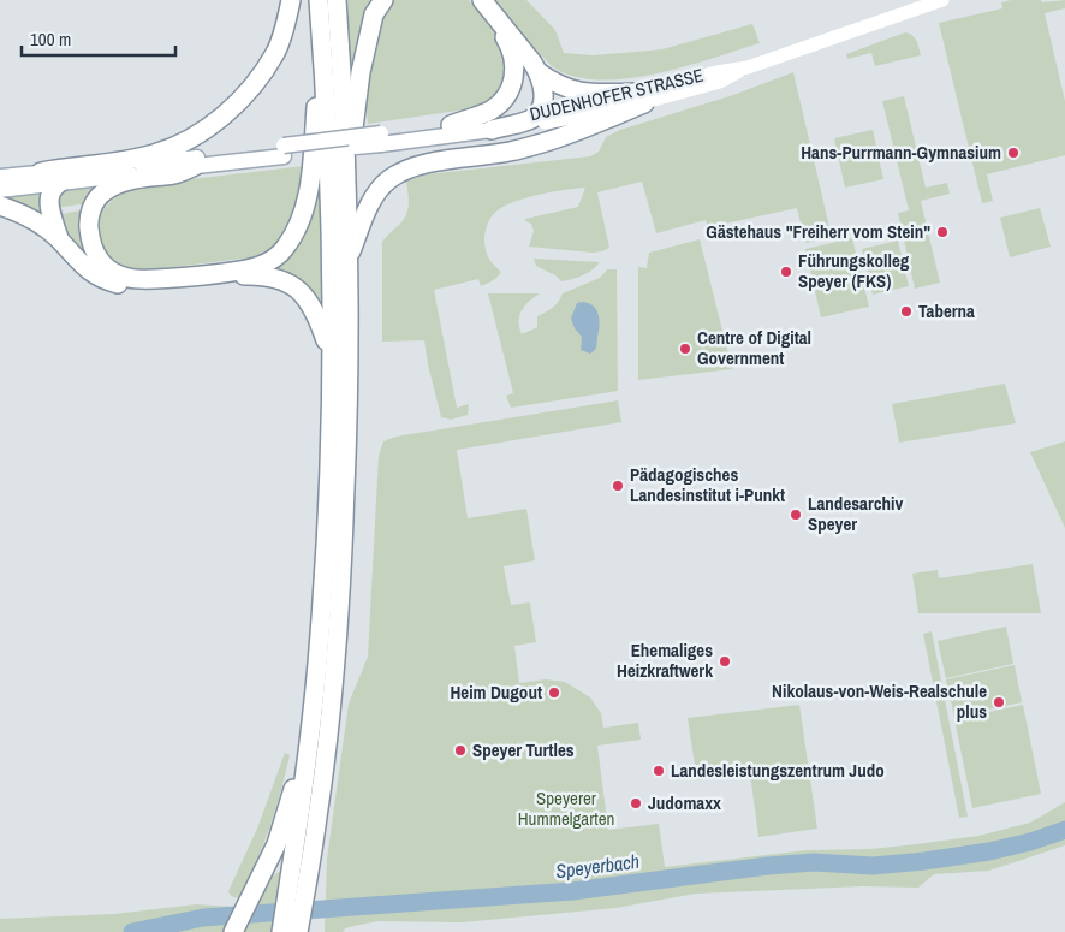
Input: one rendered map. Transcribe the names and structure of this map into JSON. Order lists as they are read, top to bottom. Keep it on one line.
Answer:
{"streets":{"main road":["DUDENHOFER STRASSE"]},"water":["Speyerbach"],"parks":["Speyerer Hummelgarten"],"places":["Hans-Purrmann-Gymnasium","Gästehaus \"Freiherr vom Stein\"","Führungskolleg Speyer (FKS)","Taberna","Centre of Digital Government","Pädagogisches Landesinstitut i-Punkt","Landesarchiv Speyer","Ehemaliges Heizkraftwerk","Heim Dugout","Nikolaus-von-Weis-Realschule plus","Speyer Turtles","Landesleistungszentrum Judo","Judomaxx"],"scale_bar":"100 m"}
